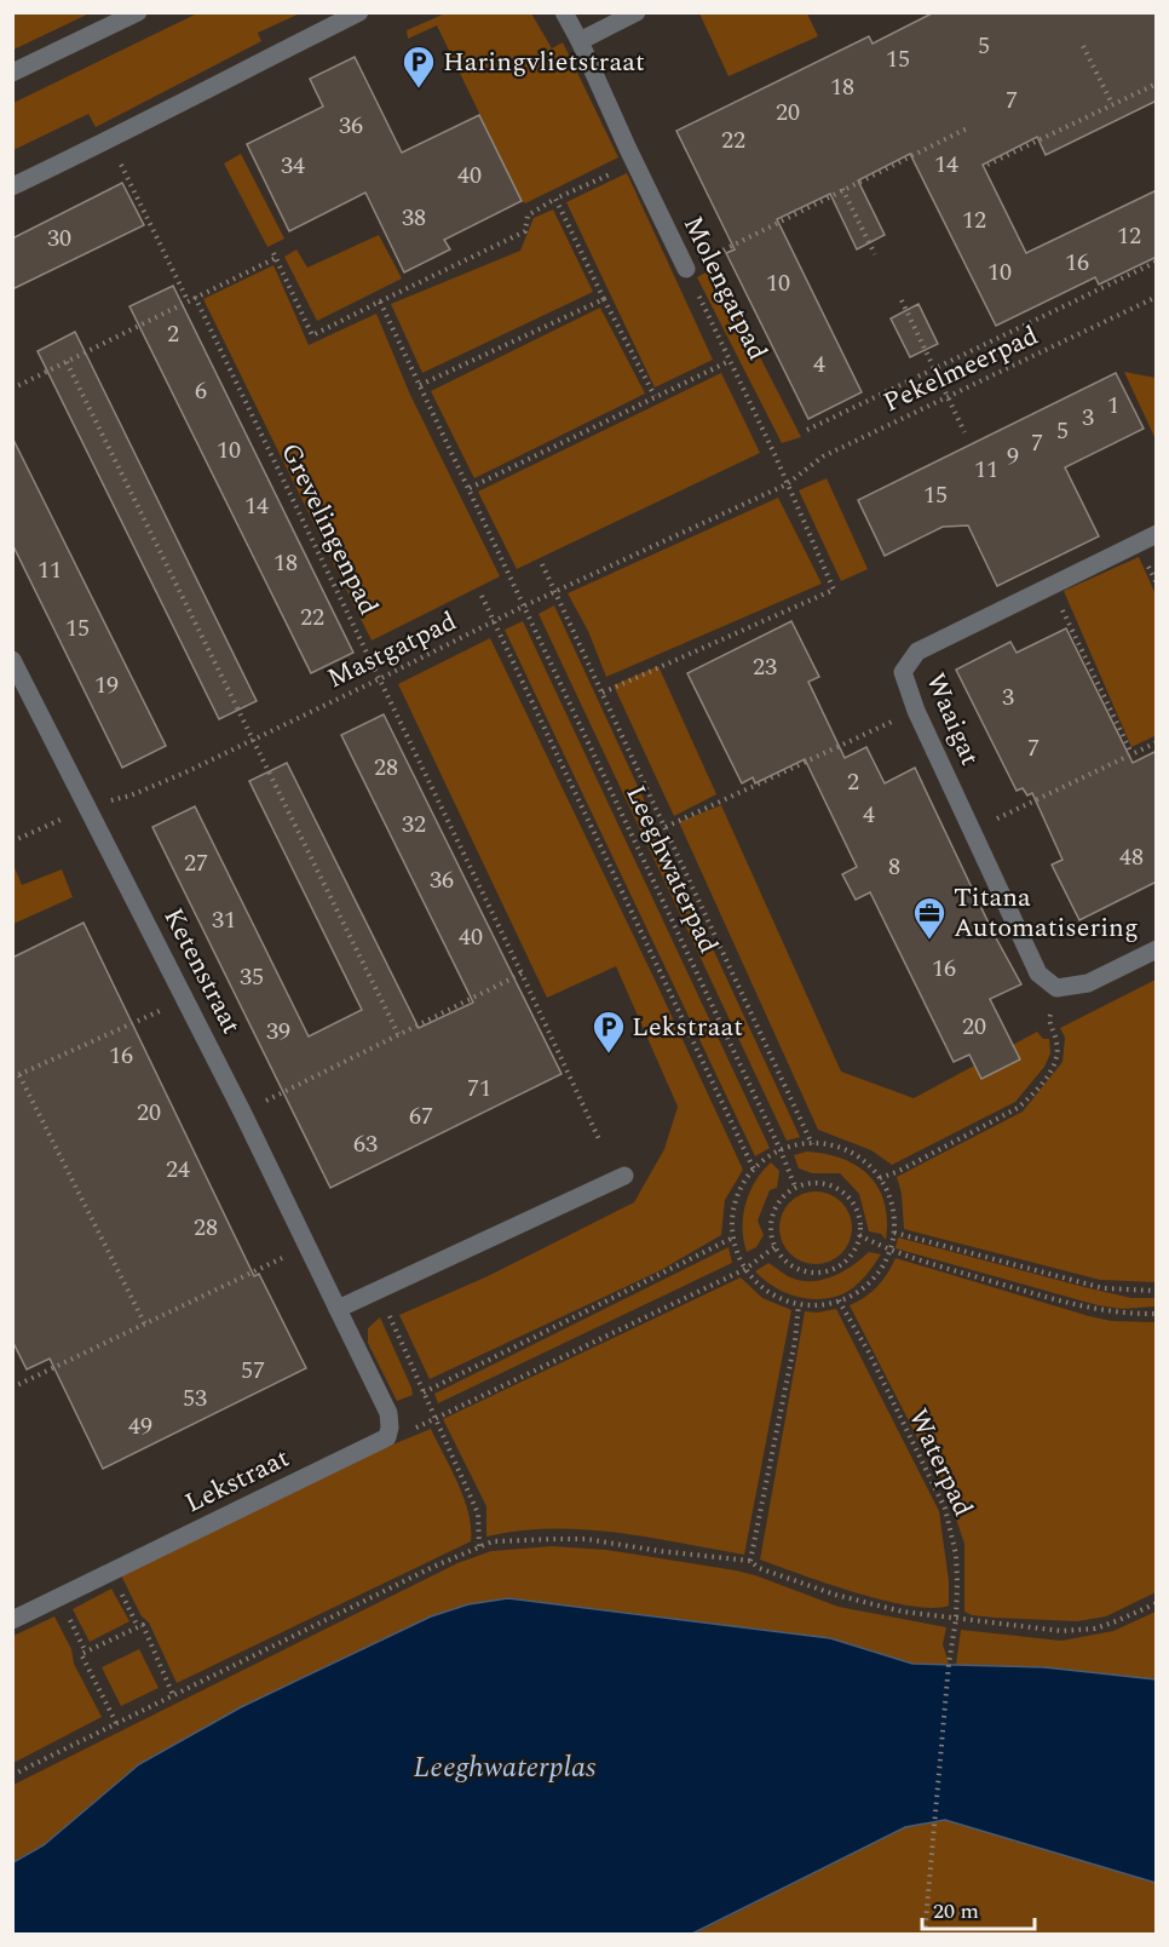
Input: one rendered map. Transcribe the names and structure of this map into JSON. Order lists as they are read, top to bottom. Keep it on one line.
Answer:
{"streets":{"street":["Molengatpad","Waaigat","Ketenstraat","Lekstraat"],"path":["Pekelmeerpad","Grevelingenpad","Mastgatpad","Leeghwaterpad","Waterpad"]},"crossings":[["Molengatpad","Pekelmeerpad"],["Molengatpad","Mastgatpad"],["Pekelmeerpad","Mastgatpad"],["Grevelingenpad","Mastgatpad"],["Mastgatpad","Leeghwaterpad"],["Mastgatpad","Ketenstraat"]],"water":["Leeghwaterplas"],"places":{"parking":["Haringvlietstraat","Lekstraat"],"office":["Titana Automatisering"]},"house_numbers":["5","15","18","7","20","36","22","14","34","40","38","12","12","30","16","10","10","2","4","6","1","3","5","7","10","9","11","15","14","18","11","22","15","23","19","3","7","28","2","4","32","48","27","8","36","31","40","16","35","20","39","16","71","20","67","63","24","28","57","53","49"],"scale_bar":"20 m"}
